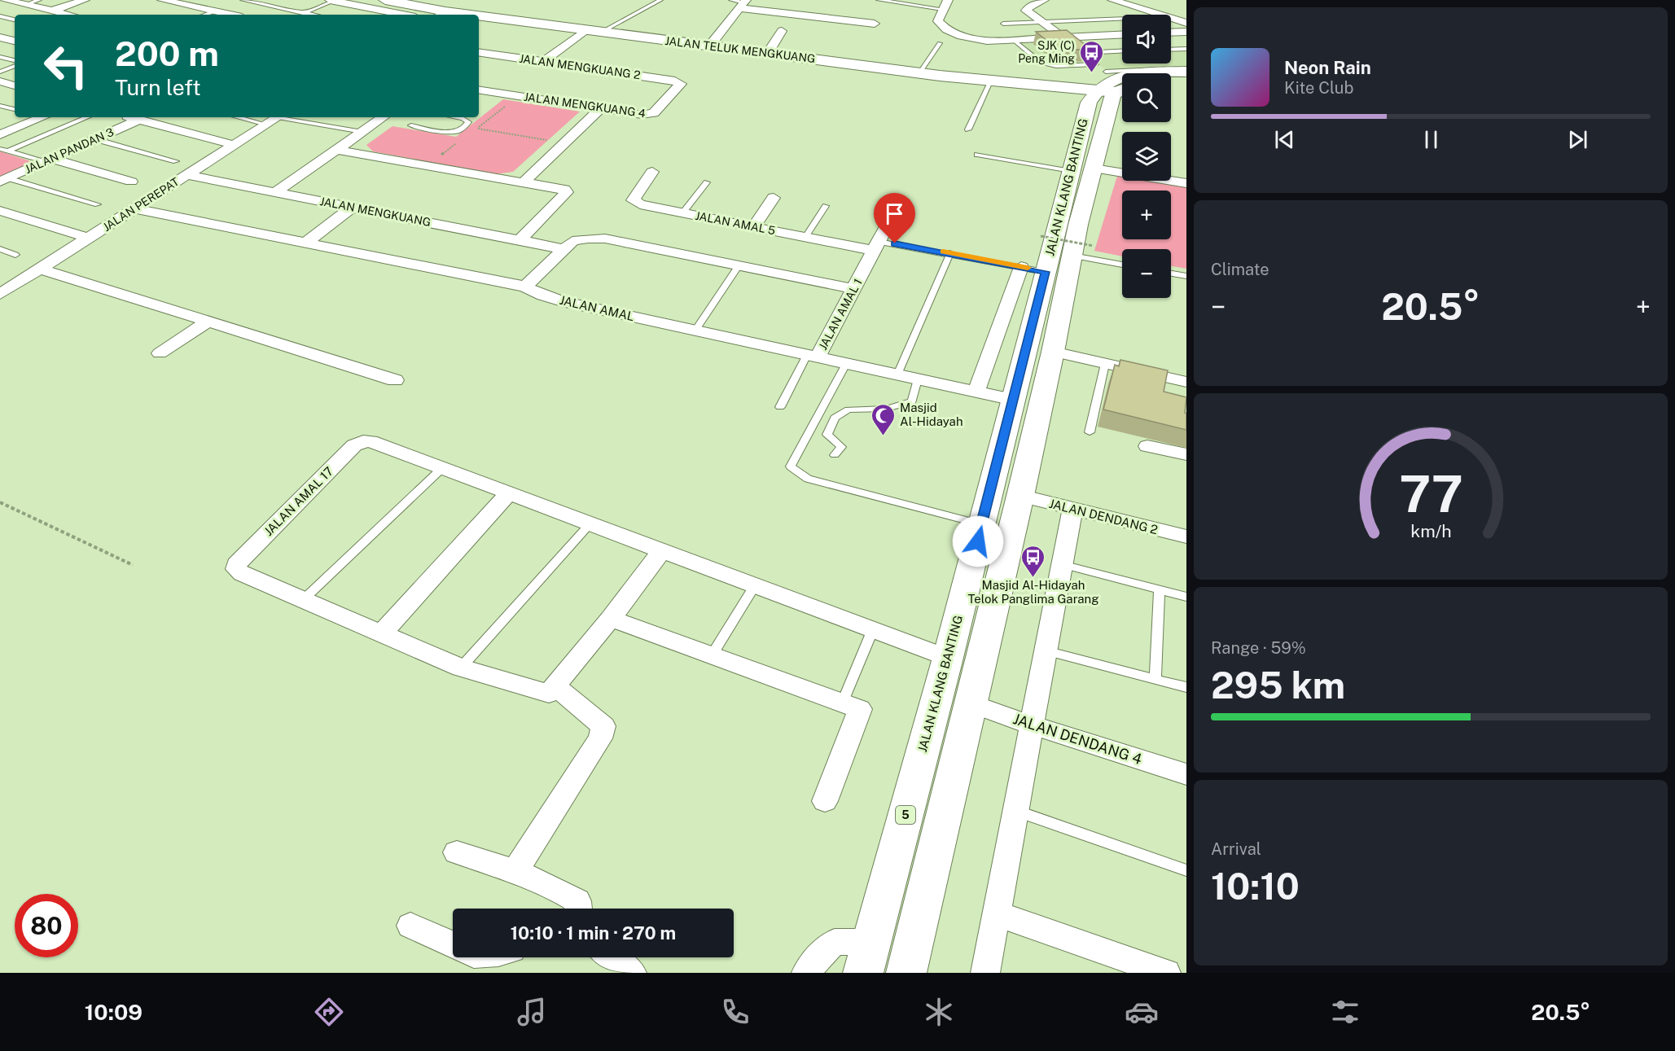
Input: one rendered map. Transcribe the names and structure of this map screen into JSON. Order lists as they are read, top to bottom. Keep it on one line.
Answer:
{"streets":{"main road":["JALAN TELUK MENGKUANG","JALAN KLANG BANTING","5"],"street":["JALAN MENGKUANG 2","JALAN MENGKUANG 4","JALAN PANDAN 3","JALAN PEREPAT","JALAN MENGKUANG","JALAN AMAL 5","JALAN AMAL","JALAN AMAL 1","JALAN AMAL 17","JALAN DENDANG 2","JALAN DENDANG 4"]},"crossings":[["JALAN TELUK MENGKUANG","JALAN KLANG BANTING"],["JALAN MENGKUANG 2","JALAN MENGKUANG 4"],["JALAN KLANG BANTING","JALAN AMAL"],["JALAN KLANG BANTING","JALAN DENDANG 2"],["JALAN KLANG BANTING","JALAN DENDANG 4"],["JALAN PEREPAT","JALAN MENGKUANG"],["JALAN PEREPAT","JALAN AMAL"],["JALAN AMAL 5","JALAN AMAL 1"],["JALAN AMAL","JALAN AMAL 1"]],"places":{"bus stop":["SJK (C) Peng Ming","Masjid Al-Hidayah Telok Panglima Garang"],"mosque":["Masjid Al-Hidayah"]},"page":{"map_buttons":["+","−"],"turn":["200 m","Turn left"],"song":["Neon Rain","Kite Club"],"tile":["Climate",["Range · 59%","295 km"],["Arrival","10:10"]],"heat":["−","20.5°","+"],"limit":"80","trip":"10:10 · 1 min · 270 m","tabs":["10:09","20.5°"],"gauge":["77","km/h"]}}
